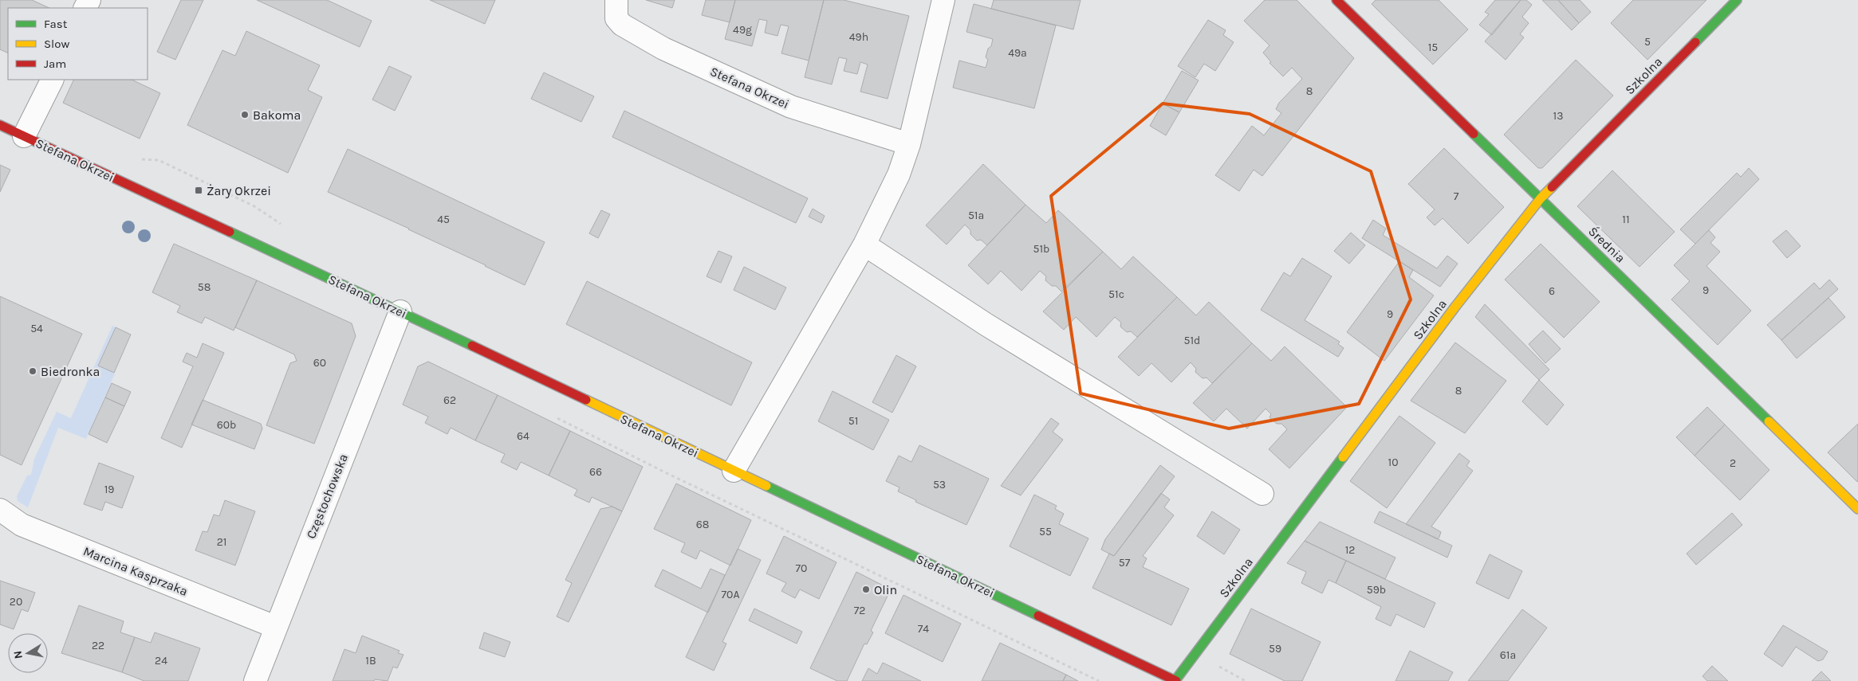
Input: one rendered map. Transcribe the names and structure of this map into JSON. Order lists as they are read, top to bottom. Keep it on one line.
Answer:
{"streets":{"street":["Szkolna","Stefana Okrzei","Średnia","Częstochowska","Marcina Kasprzaka"]},"crossings":[["Szkolna","Stefana Okrzei"],["Szkolna","Średnia"],["Stefana Okrzei","Częstochowska"],["Częstochowska","Marcina Kasprzaka"]],"places":{"other":["Bakoma","Biedronka","Olin"],"transit":["Żary Okrzei"]},"house_numbers":["49g","49h","5","15","49a","8","13","7","51a","45","11","51b","58","9","6","51c","9","54","51d","60","8","62","51","60b","64","10","2","66","53","19","68","55","21","12","57","70","59b","70A","20","72","74","22","59","61a","24","1B"],"legend":["Fast","Slow","Jam"],"north":"left"}
